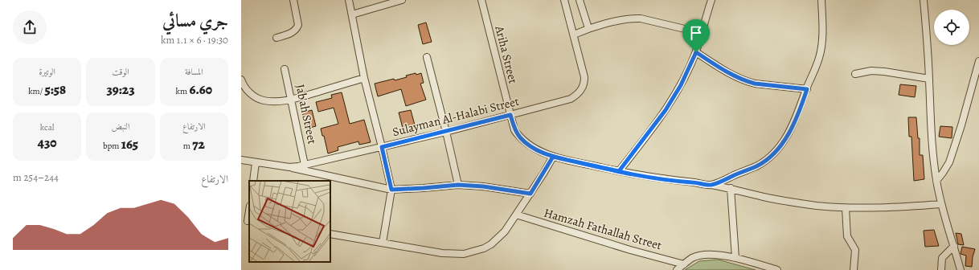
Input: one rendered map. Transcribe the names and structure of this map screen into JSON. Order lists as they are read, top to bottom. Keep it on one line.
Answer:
{"streets":{"street":["Ariha Street","Jab'ah Street","Sulayman Al-Halabi Street","Hamzah Fathallah Street"]},"crossings":[["Ariha Street","Sulayman Al-Halabi Street"],["Jab'ah Street","Sulayman Al-Halabi Street"]],"page":{"heading":["جري مسائي","19:30 · 6 × 1.1 km"],"stats":[["المسافة","6.60 km"],["الوقت","39:23"],["الوتيرة","5:58 /km"],["الارتفاع","72 m"],["النبض","165 bpm"],["kcal","430"]],"chart":["الارتفاع","244–254 m"]}}
